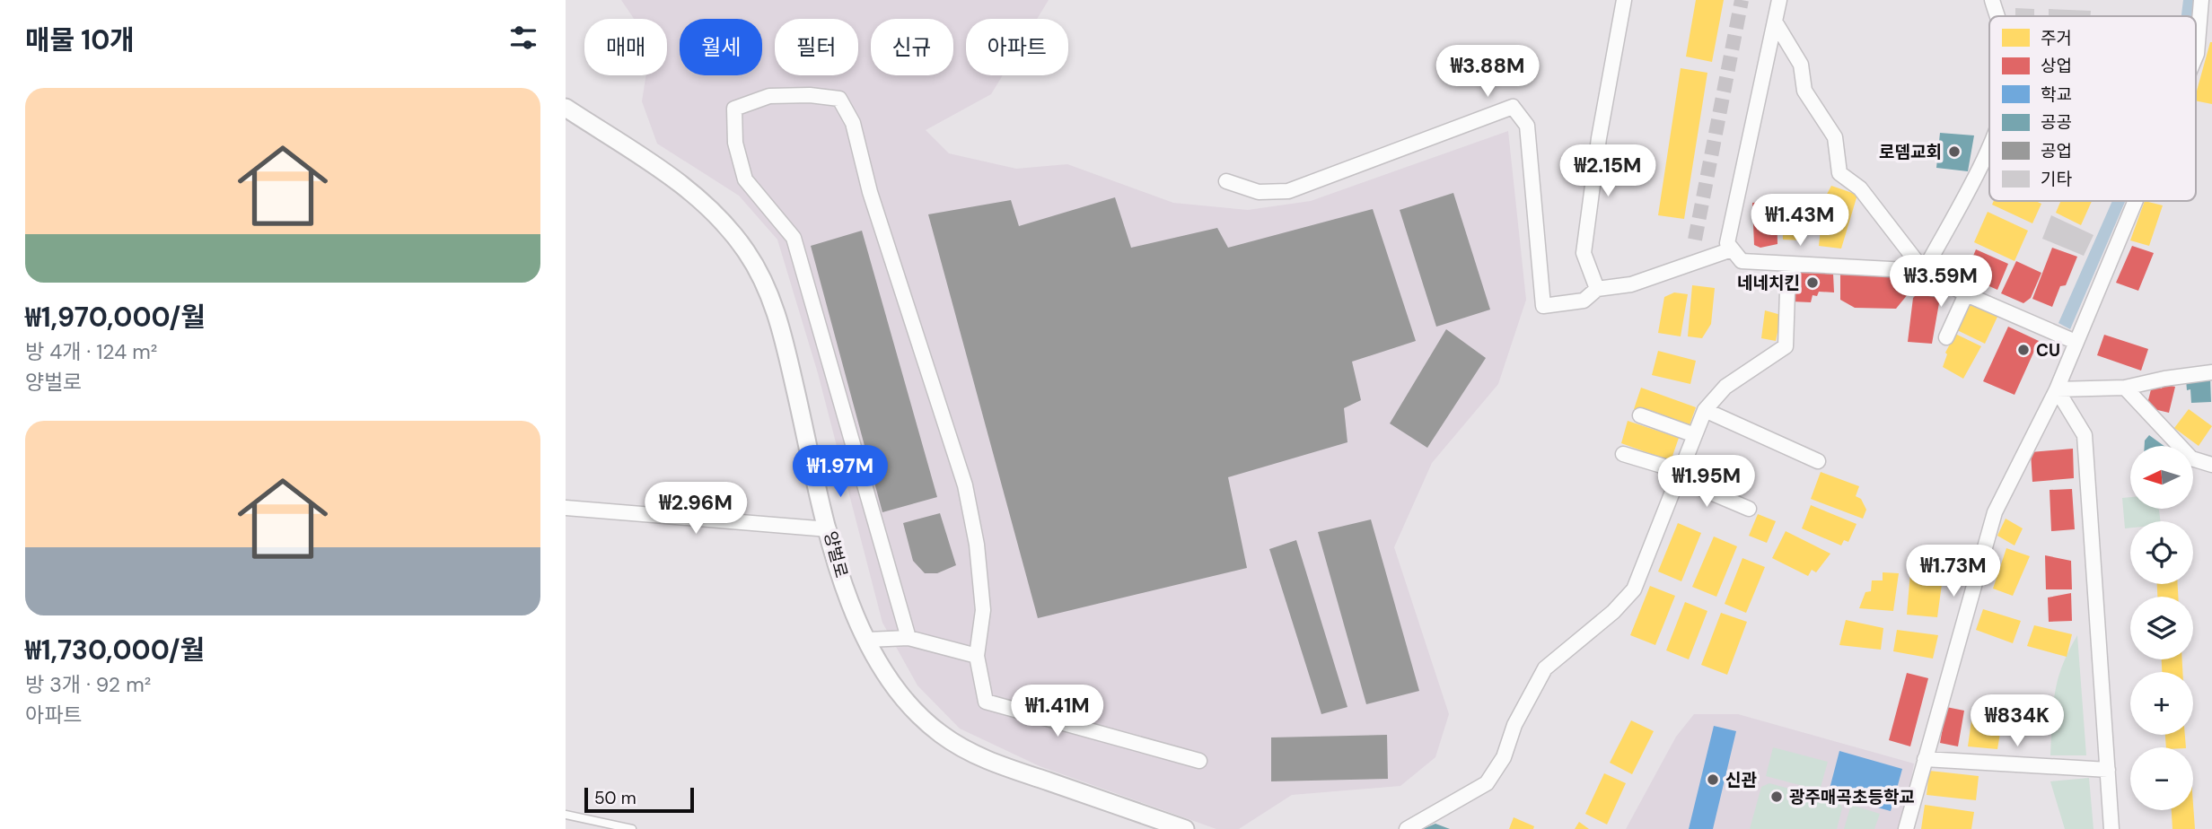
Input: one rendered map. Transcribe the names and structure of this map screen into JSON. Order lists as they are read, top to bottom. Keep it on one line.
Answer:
{"streets":{"street":["양벌로"]},"places":["로뎀교회","네네치킨","CU","신관","광주매곡초등학교"],"legend":["주거","상업","학교","공공","공업","기타"],"scale_bar":"50 m","north":"left","page":{"heading":"매물 10개","chip":["매매","월세","필터","신규","아파트"],"price":["₩3.88M","₩2.15M","₩1.43M","₩3.59M","₩1.97M","₩1.95M","₩2.96M","₩1.73M","₩1.41M","₩834K"],"list":[{"name":"₩1,970,000/월","note":"방 4개 · 124 m² · 양벌로"},{"name":"₩1,730,000/월","note":"방 3개 · 92 m² · 아파트"}],"map_buttons":["+","−"],"scale":"50 m"}}
